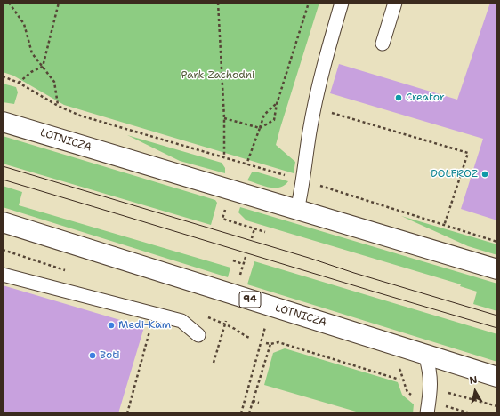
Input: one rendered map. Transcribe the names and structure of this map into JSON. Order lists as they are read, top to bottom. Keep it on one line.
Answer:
{"streets":{"main road":["LOTNICZA","94"]},"parks":["Park Zachodni"],"places":["Creator","DOLFROZ","Medi-Kam","Boti"],"north":"top"}
